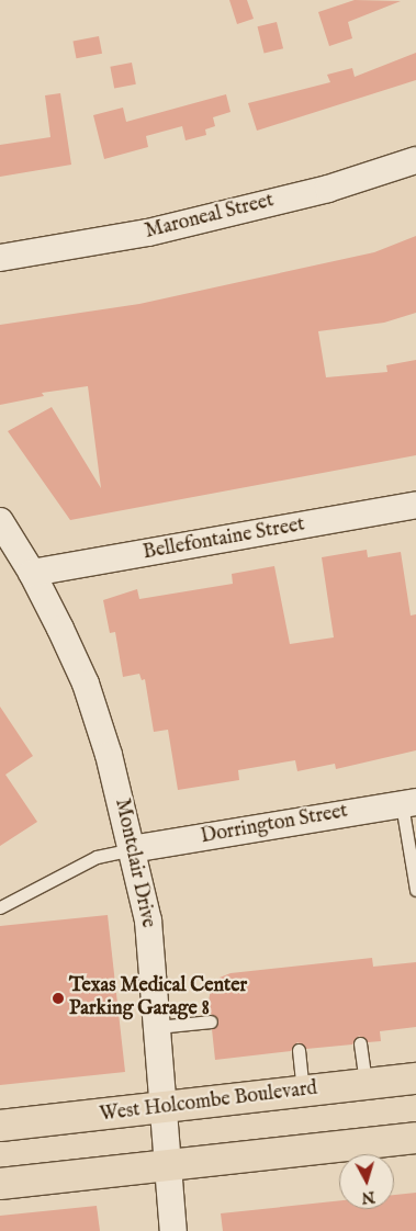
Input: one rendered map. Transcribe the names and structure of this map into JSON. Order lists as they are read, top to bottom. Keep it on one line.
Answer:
{"streets":{"main road":["West Holcombe Boulevard"],"street":["Maroneal Street","Bellefontaine Street","Dorrington Street","Montclair Drive"]},"crossings":[["Bellefontaine Street","Montclair Drive"],["Dorrington Street","Montclair Drive"],["Montclair Drive","West Holcombe Boulevard"]],"places":["Texas Medical Center Parking Garage 8"],"north":"bottom"}
